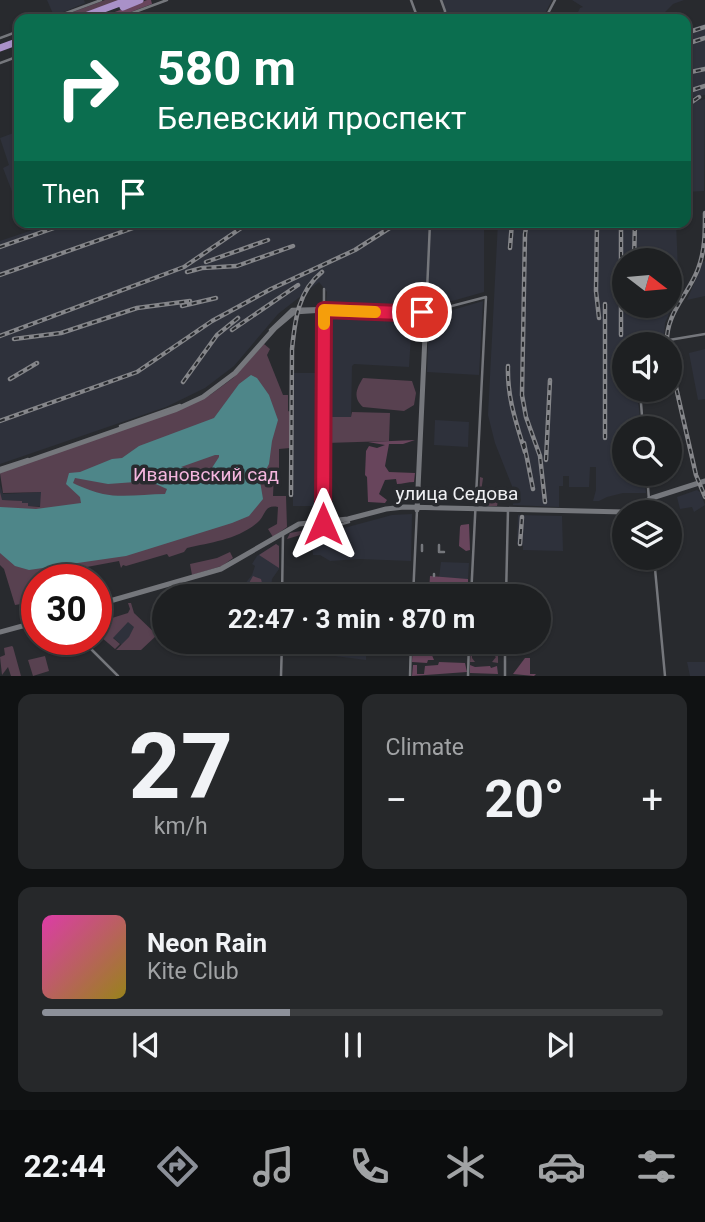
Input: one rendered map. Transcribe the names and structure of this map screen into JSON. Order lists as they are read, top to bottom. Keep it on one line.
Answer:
{"streets":{"main road":["улица Седова"]},"parks":["Ивановский сад"],"north":"right","page":{"turn":["580 m","Белевский проспект"],"then":"Then","limit":"30","trip":"22:47 · 3 min · 870 m","tile":[["27","km/h"],"Climate"],"heat":["−","20°","+"],"song":["Neon Rain","Kite Club"],"tabs":"22:44"}}
